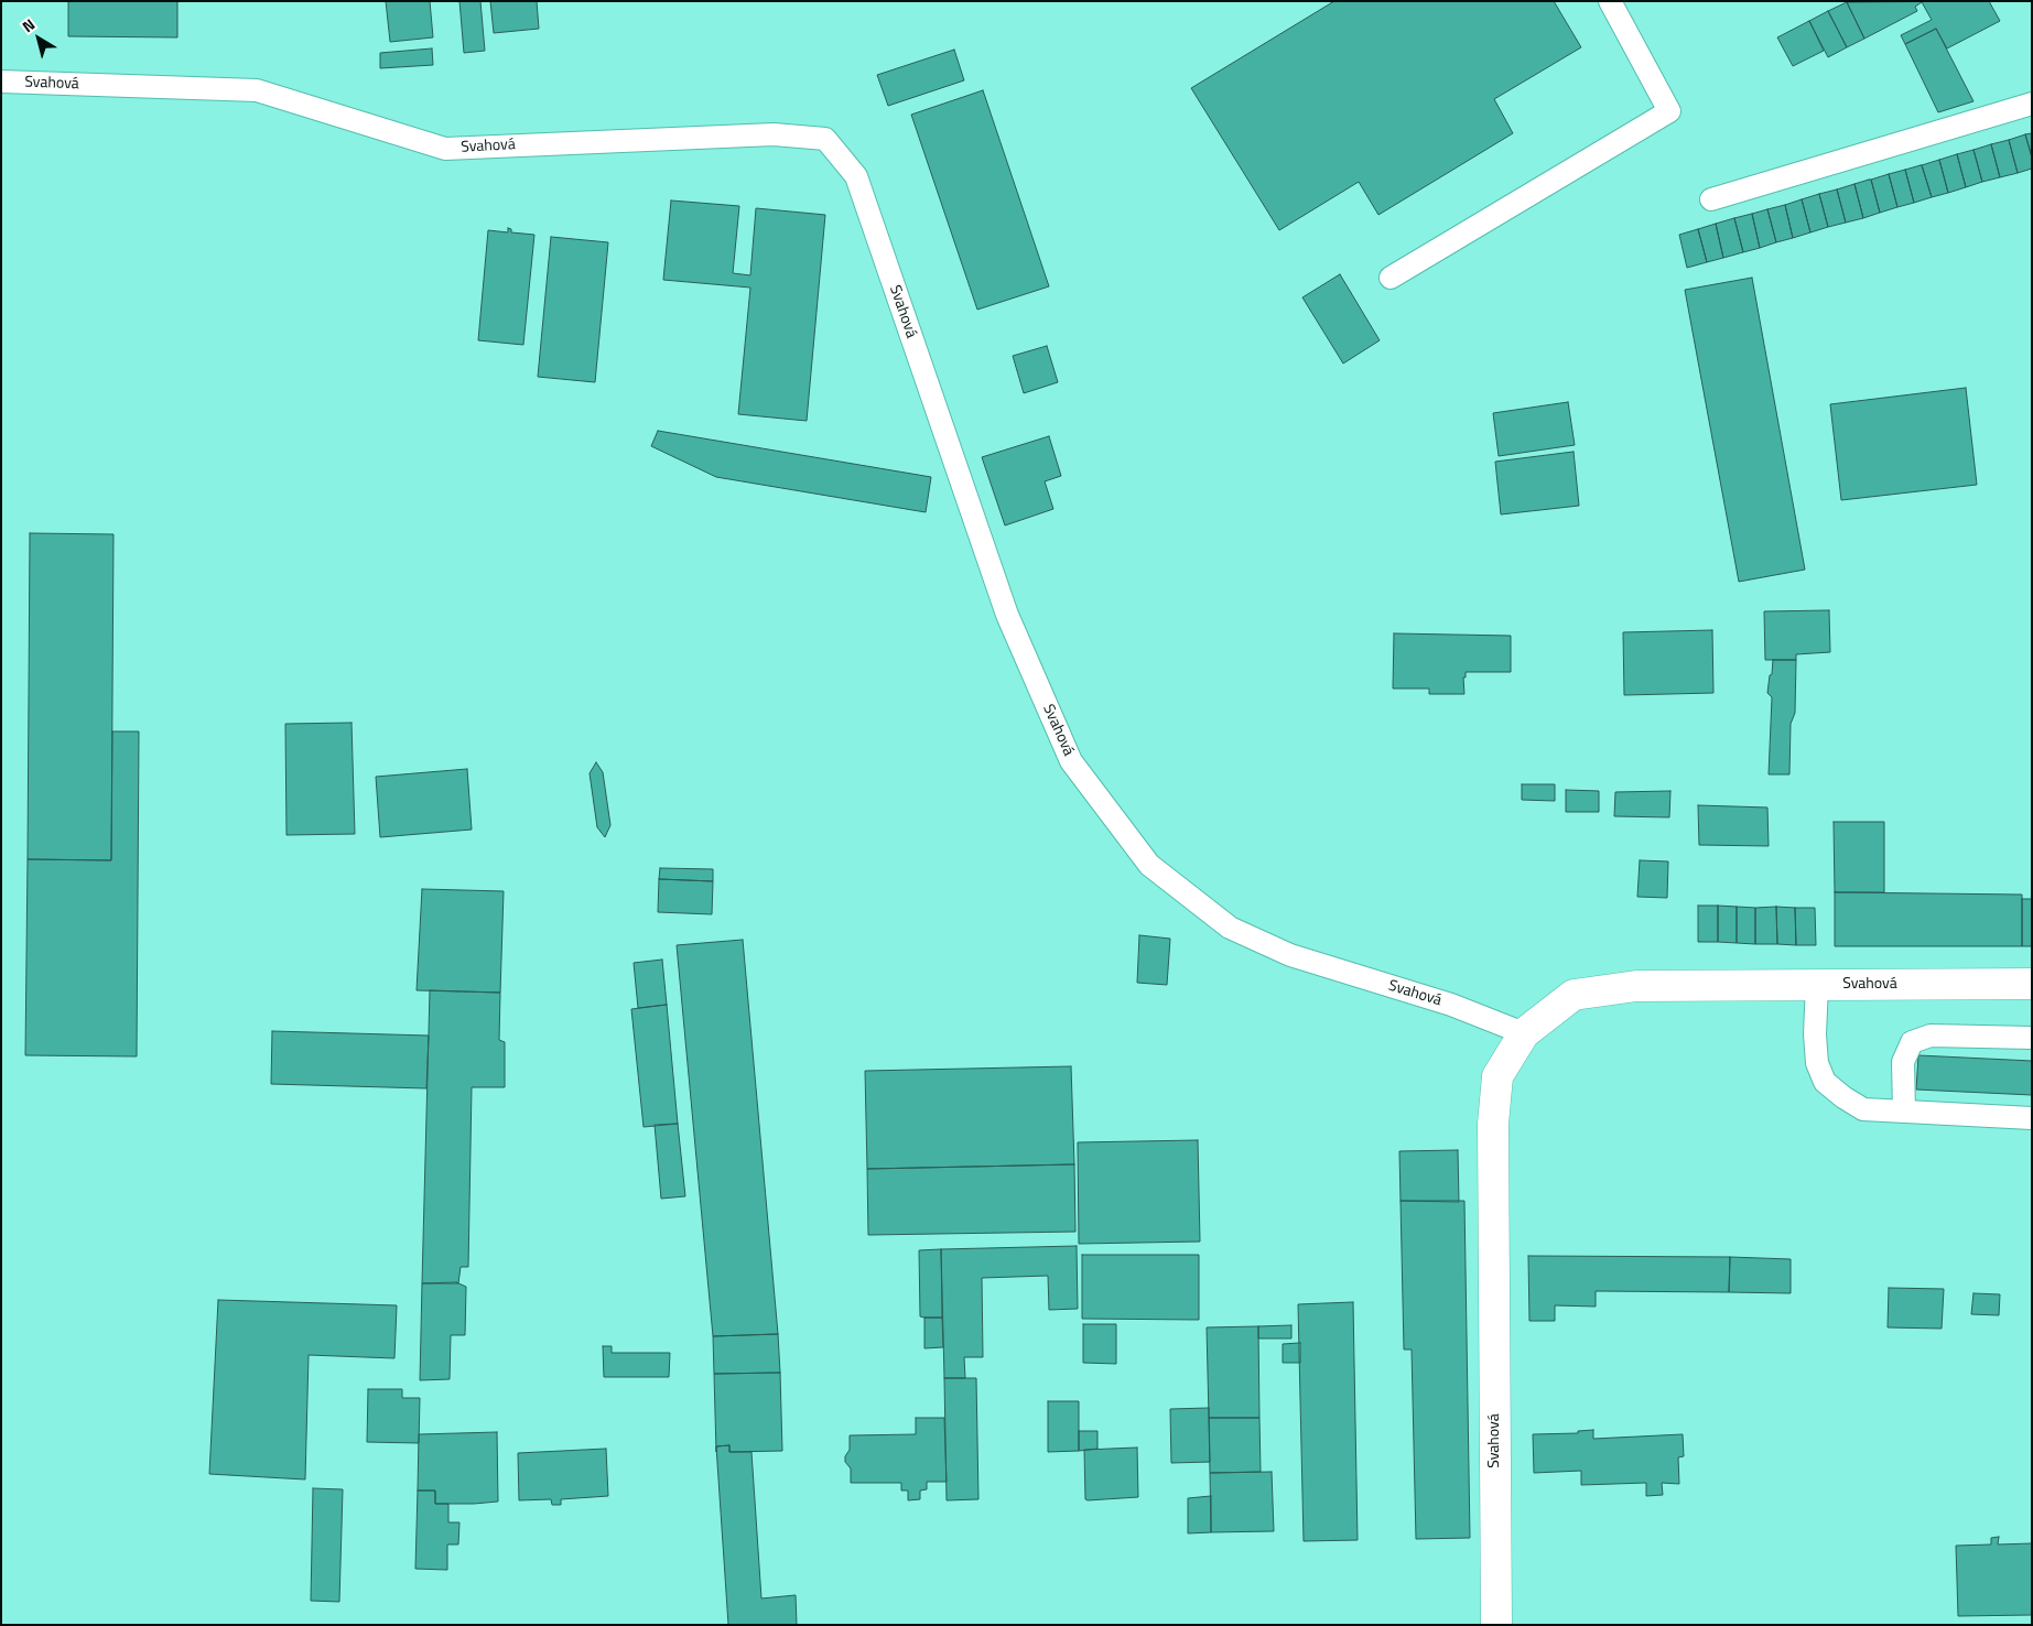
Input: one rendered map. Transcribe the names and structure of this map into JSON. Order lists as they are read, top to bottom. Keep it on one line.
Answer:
{"streets":{"street":["Svahová"]},"north":"top left"}
